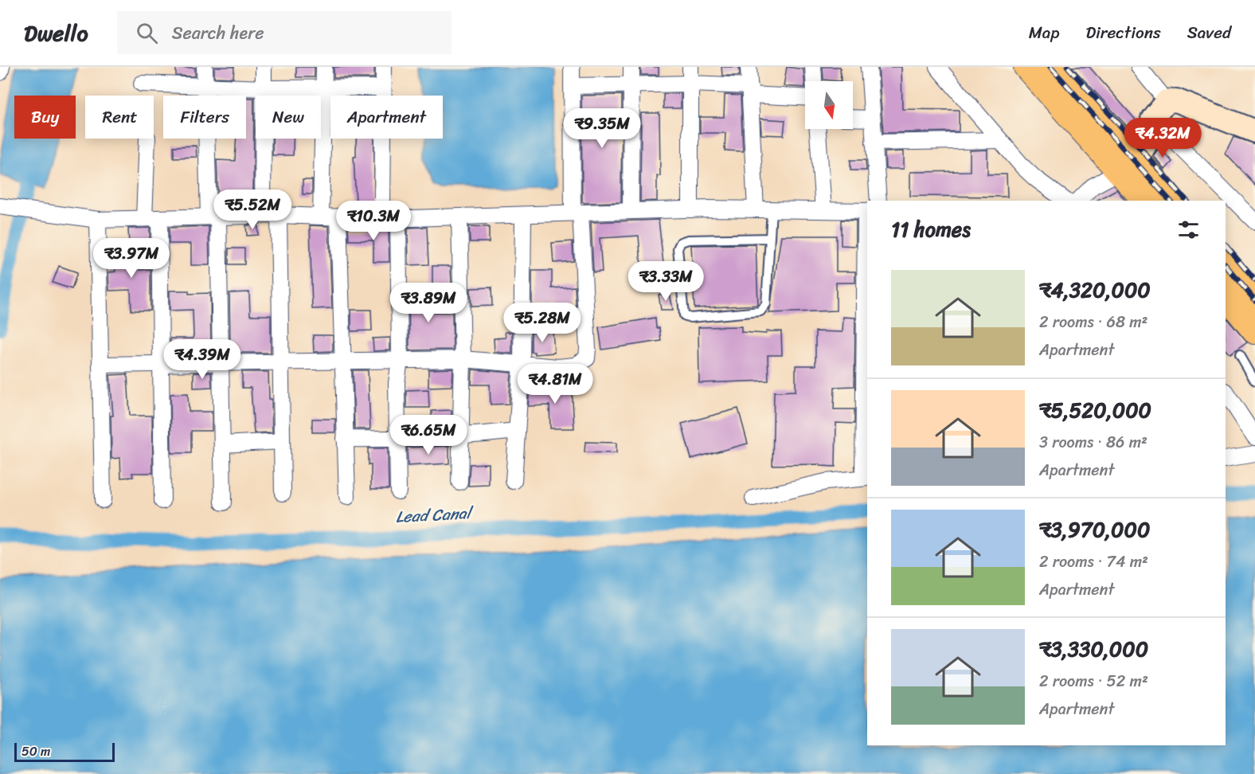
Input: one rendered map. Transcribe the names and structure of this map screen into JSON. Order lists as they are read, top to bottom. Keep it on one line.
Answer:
{"water":["Lead Canal"],"scale_bar":"50 m","north":"bottom","page":{"header":"Dwello","search":"Search here","nav":["Map","Directions","Saved"],"chip":["Buy","Rent","Filters","New","Apartment"],"price":["₹9.35M","₹4.32M","₹5.52M","₹10.3M","₹3.97M","₹3.33M","₹3.89M","₹5.28M","₹4.39M","₹4.81M","₹6.65M"],"heading":"11 homes","list":[{"name":"₹4,320,000","note":"2 rooms · 68 m² · Apartment"},{"name":"₹5,520,000","note":"3 rooms · 86 m² · Apartment"},{"name":"₹3,970,000","note":"2 rooms · 74 m² · Apartment"},{"name":"₹3,330,000","note":"2 rooms · 52 m² · Apartment"}],"scale":"50 m"}}
